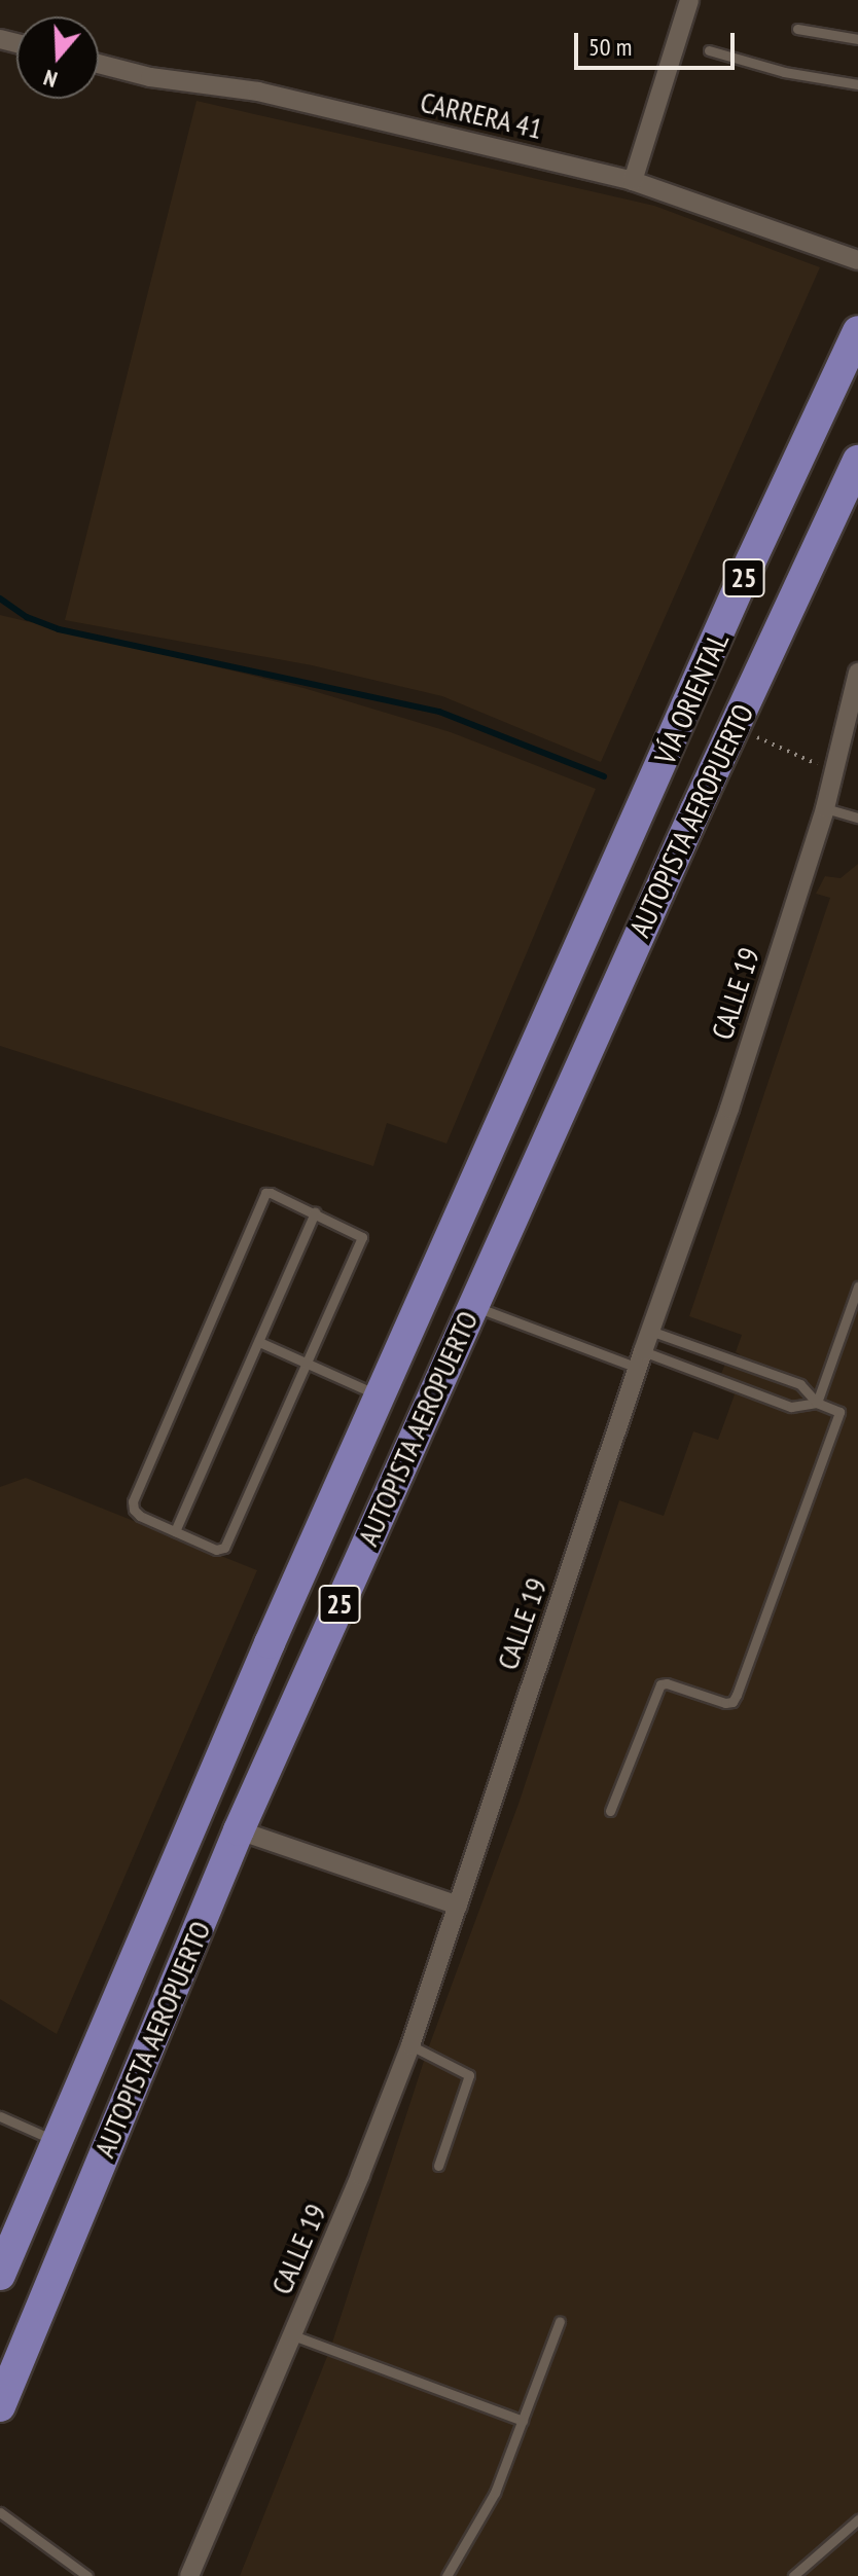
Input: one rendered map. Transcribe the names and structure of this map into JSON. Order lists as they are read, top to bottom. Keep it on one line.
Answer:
{"streets":{"highway":["25","VÍA ORIENTAL","AUTOPISTA AEROPUERTO"],"street":["CARRERA 41","CALLE 19"]},"crossings":[["VÍA ORIENTAL","AUTOPISTA AEROPUERTO"]],"scale_bar":"50 m","north":"bottom"}
